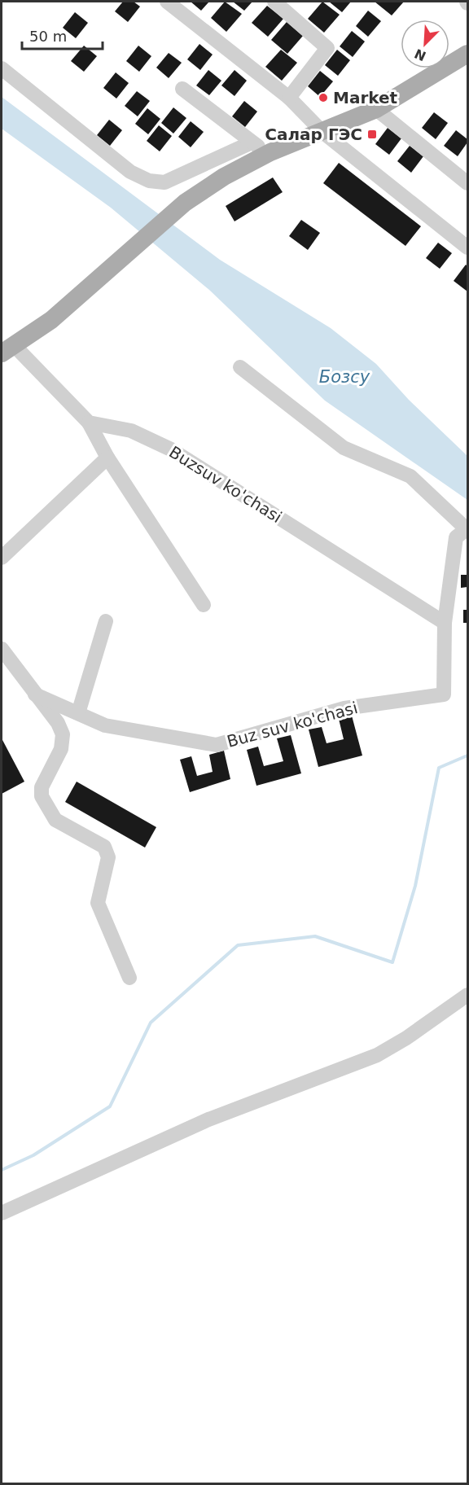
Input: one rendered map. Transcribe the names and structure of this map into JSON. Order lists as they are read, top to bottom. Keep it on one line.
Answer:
{"streets":{"street":["Buzsuv ko'chasi","Buz suv ko'chasi"]},"crossings":[["Buzsuv ko'chasi","Buz suv ko'chasi"]],"water":["Бозсу"],"places":{"other":["Market"],"transit":["Салар ГЭС"]},"scale_bar":"50 m","north":"bottom left"}
